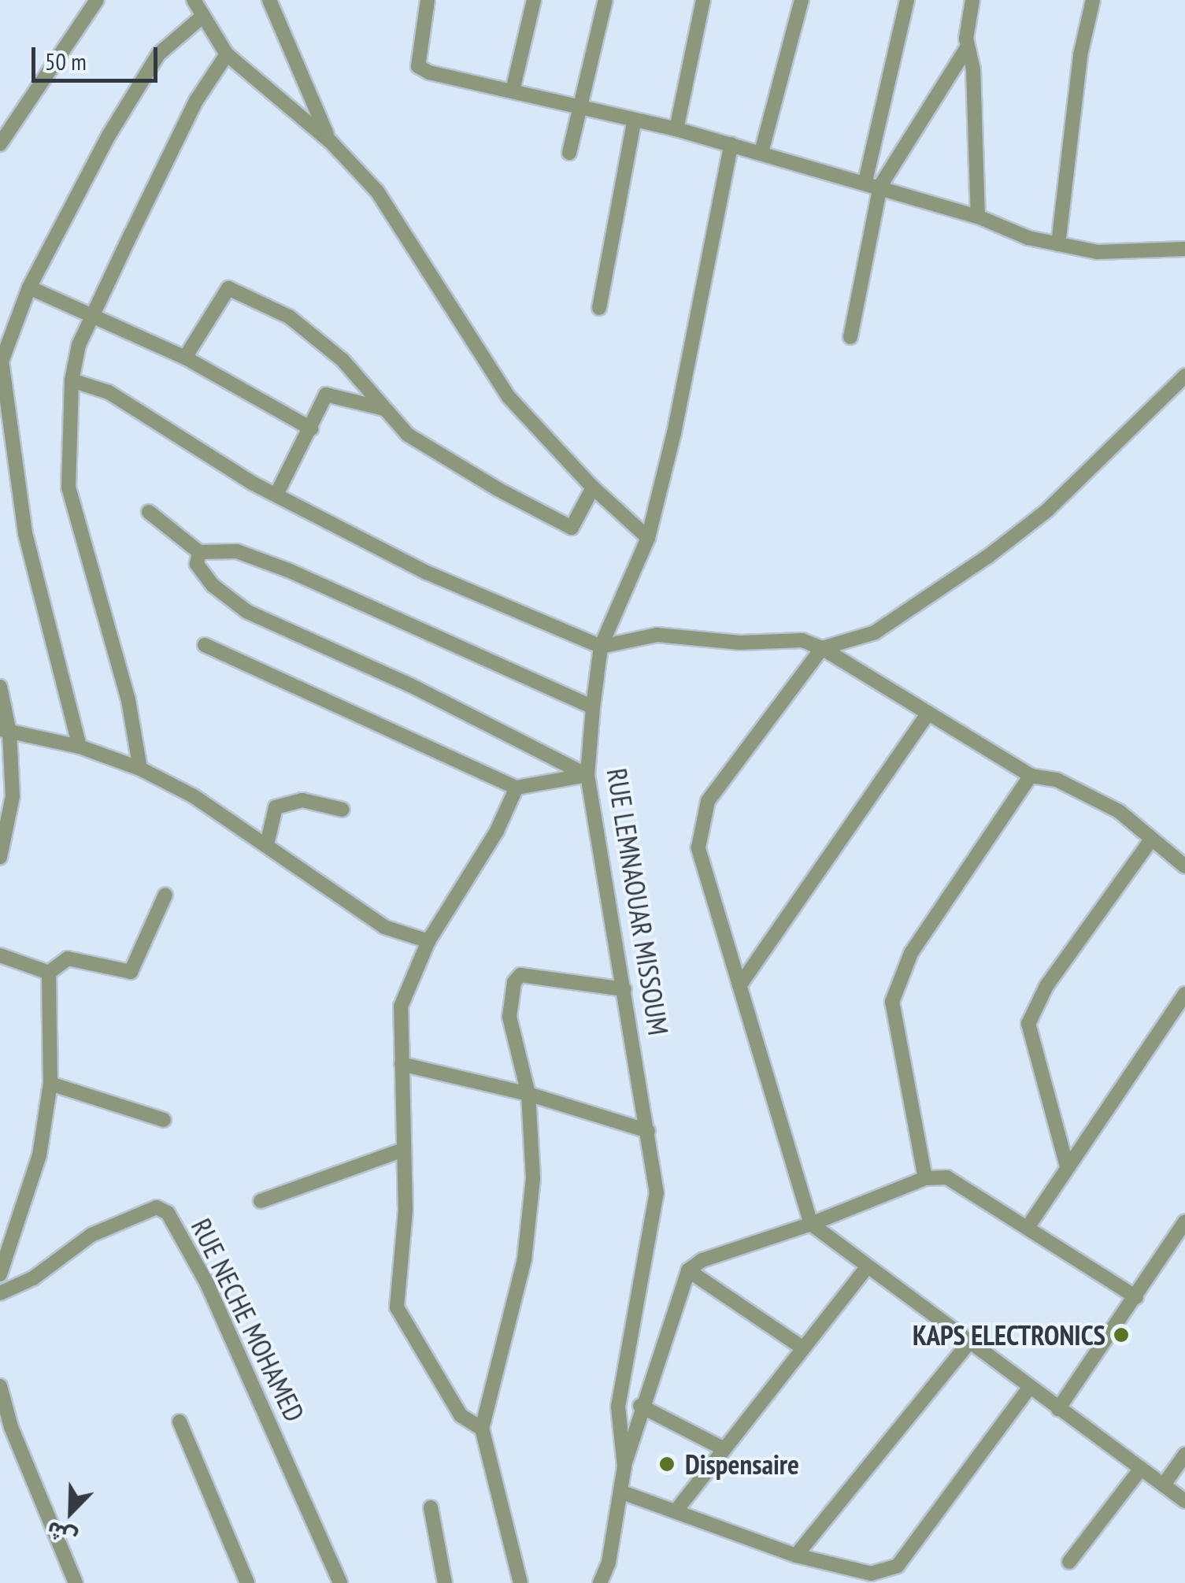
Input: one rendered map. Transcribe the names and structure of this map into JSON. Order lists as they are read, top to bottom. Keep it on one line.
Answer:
{"streets":{"street":["RUE LEMNAOUAR MISSOUM","RUE NECHE MOHAMED"]},"places":["KAPS ELECTRONICS","Dispensaire"],"scale_bar":"50 m","north":"bottom left"}
